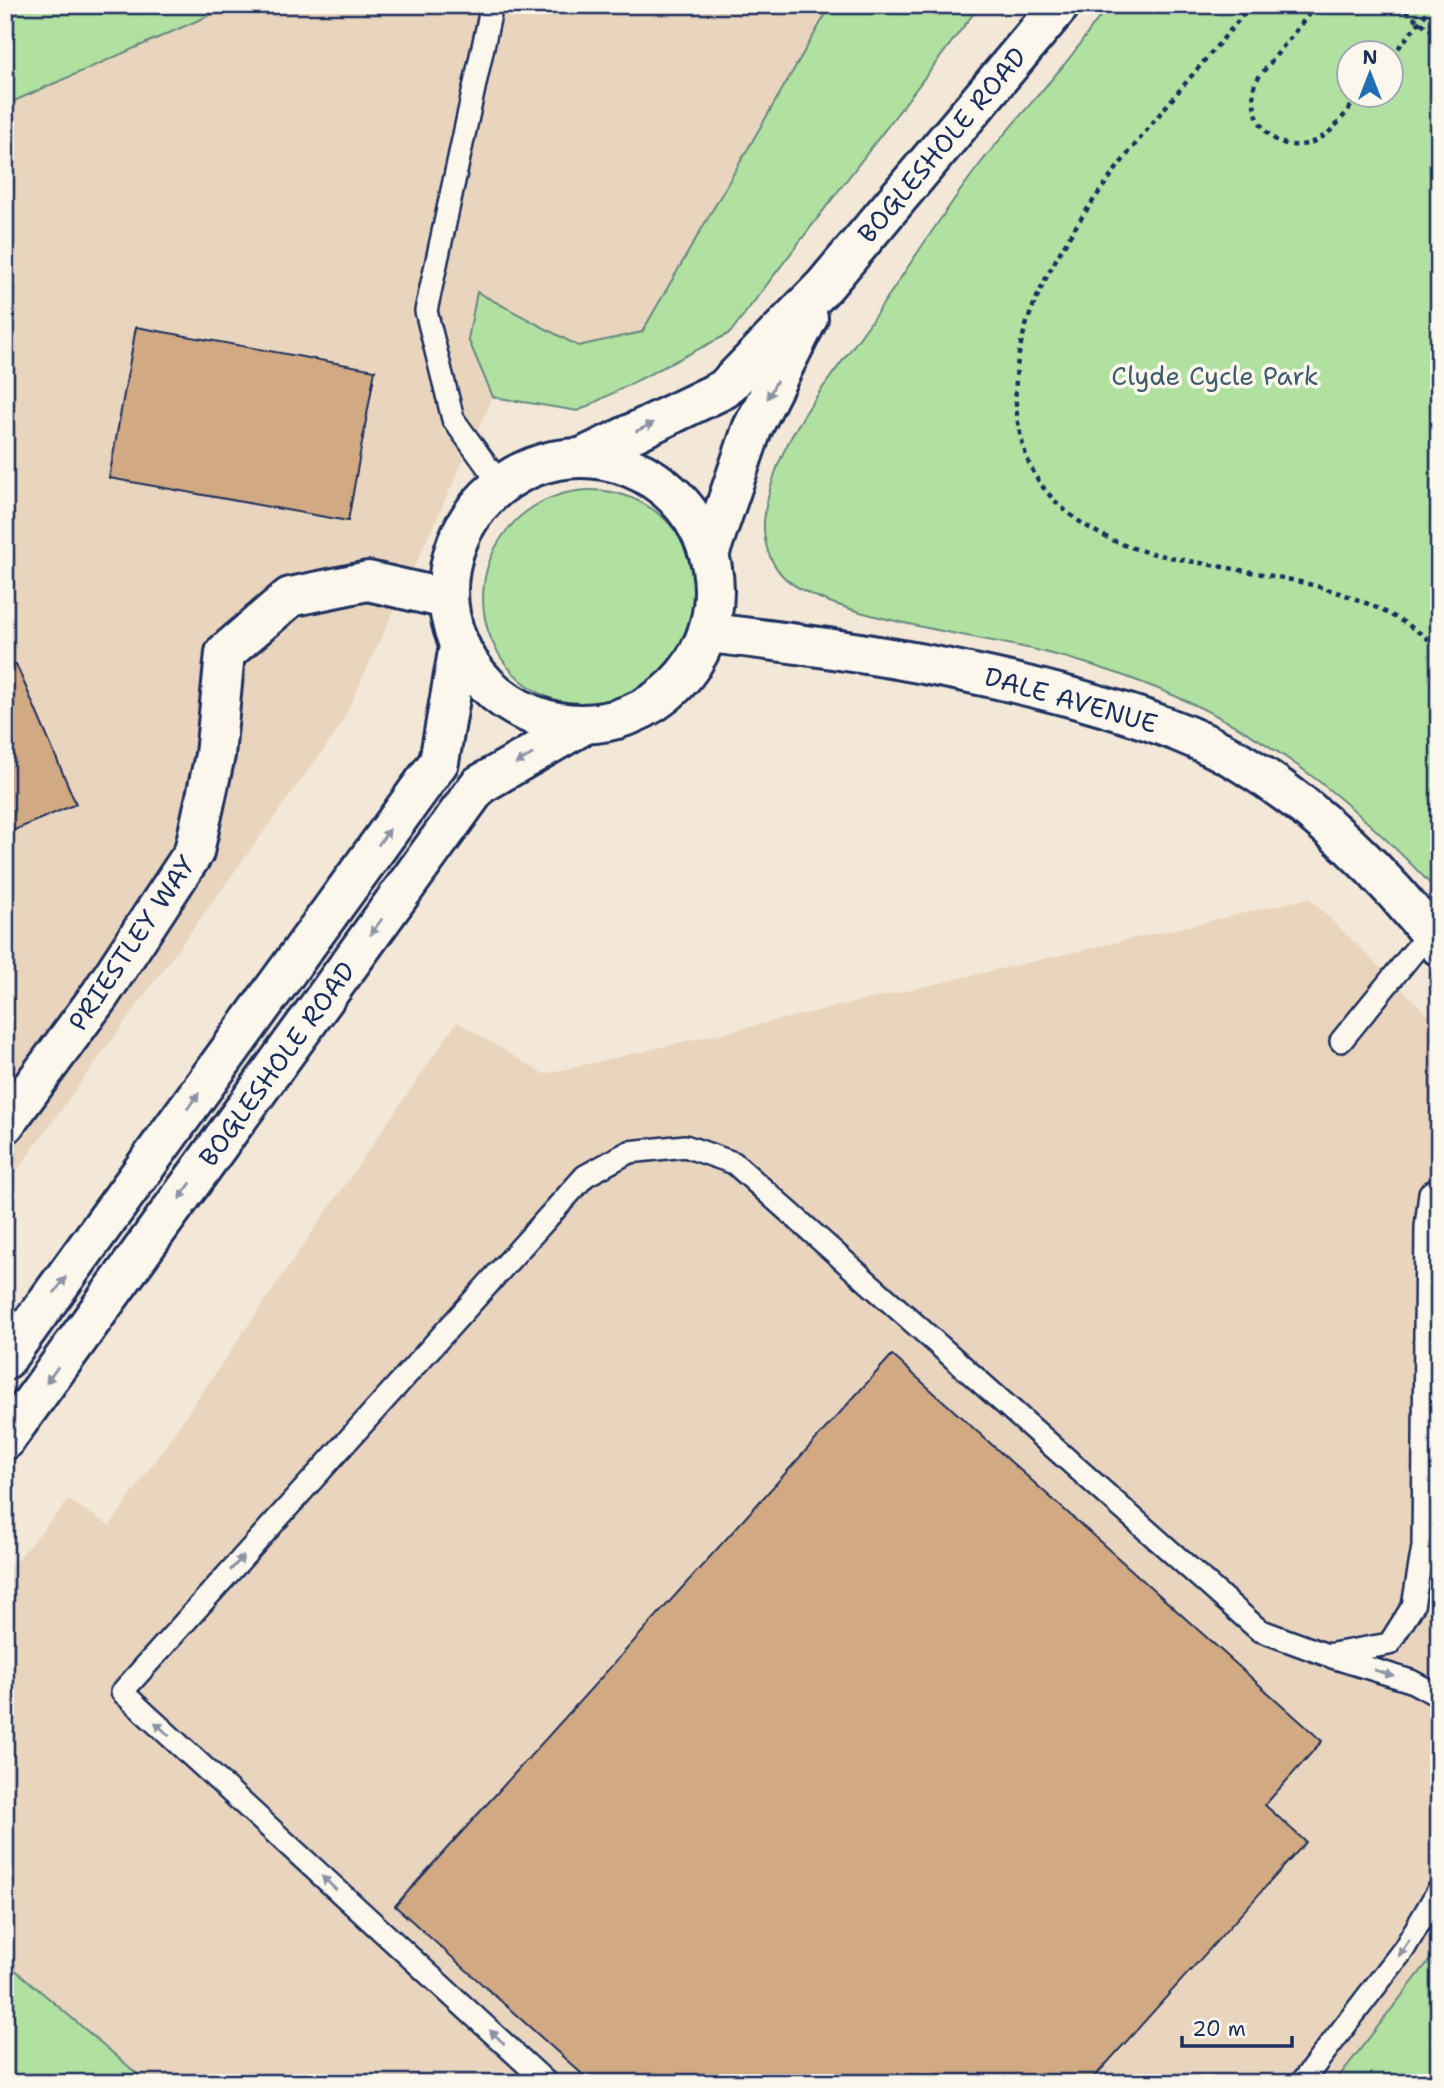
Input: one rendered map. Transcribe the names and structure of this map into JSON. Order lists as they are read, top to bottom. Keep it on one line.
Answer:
{"streets":{"street":["BOGLESHOLE ROAD","DALE AVENUE","PRIESTLEY WAY"]},"parks":["Clyde Cycle Park"],"scale_bar":"20 m","north":"top"}
